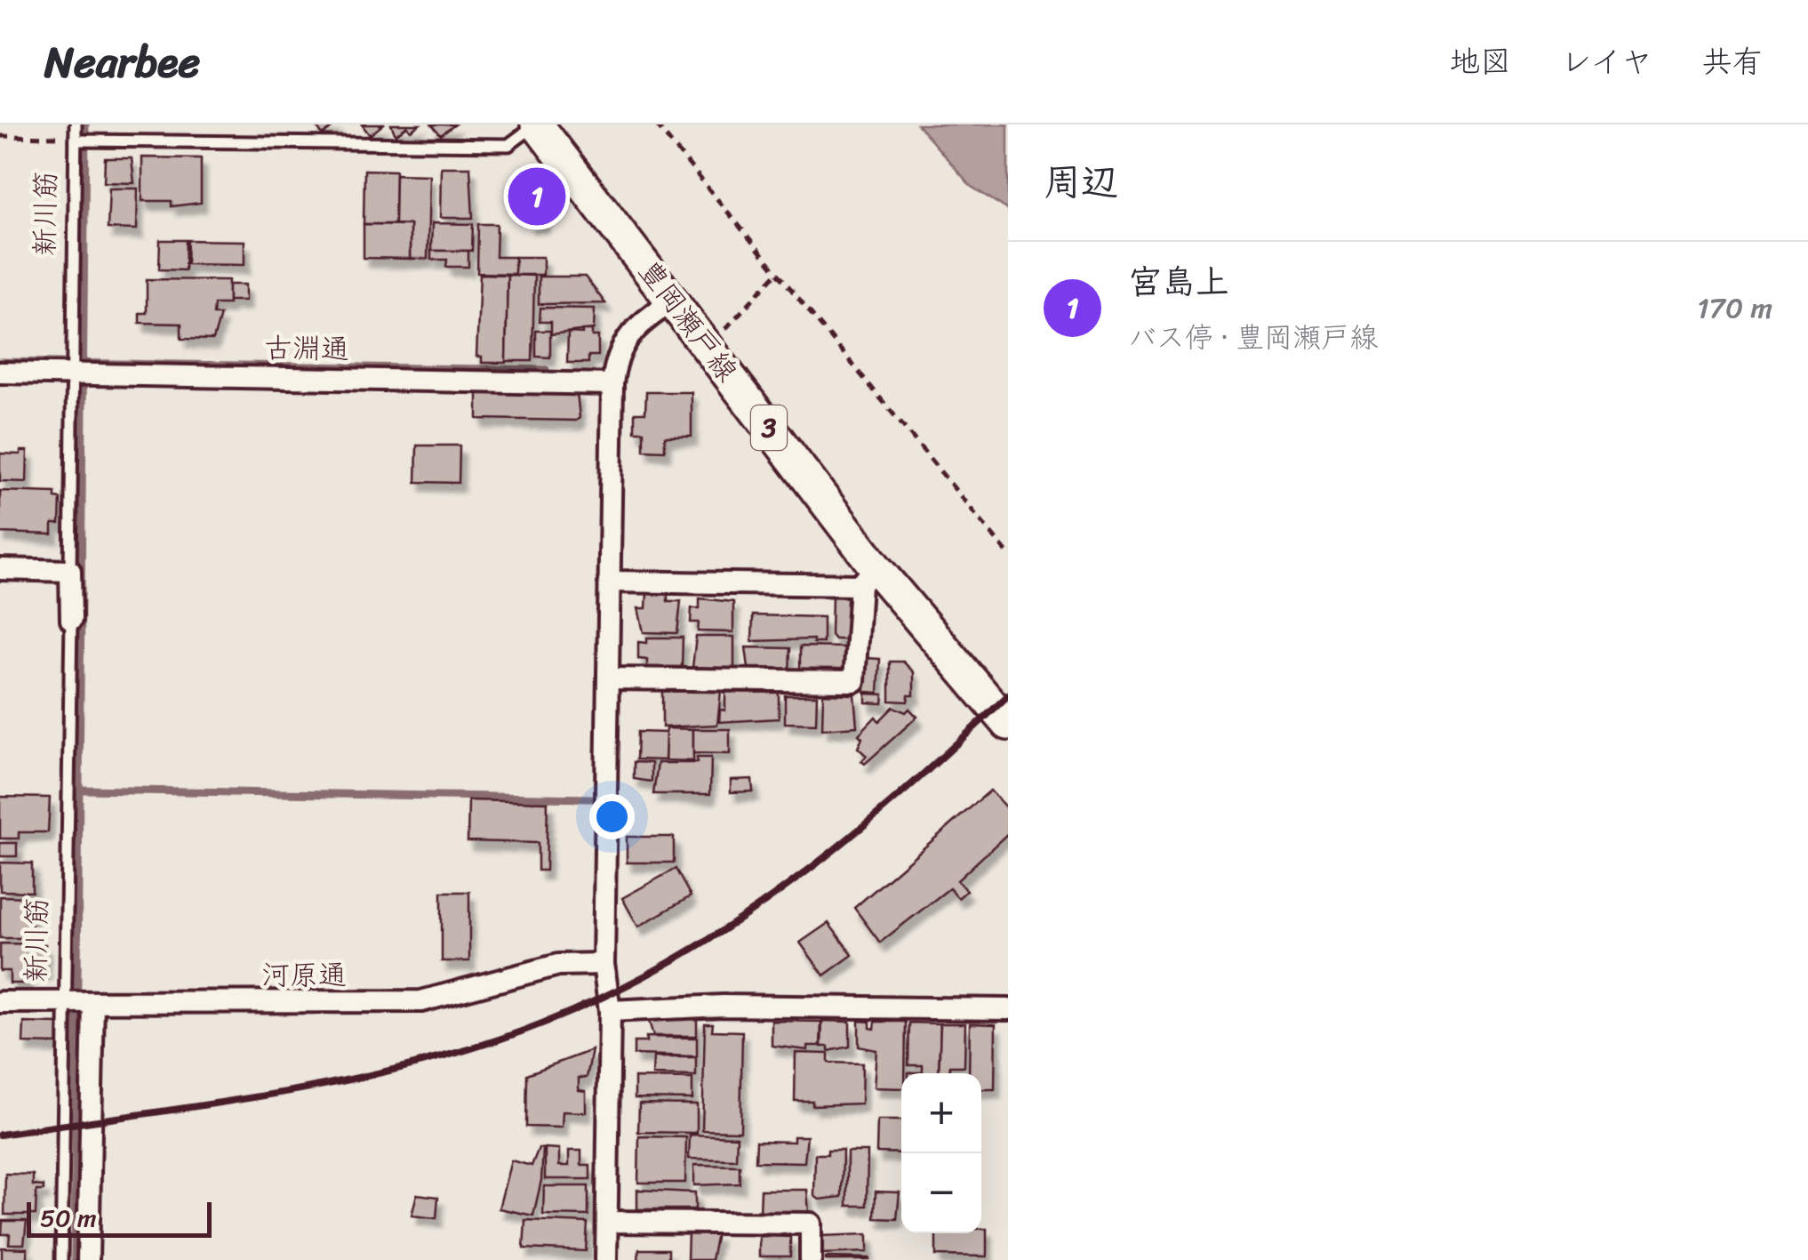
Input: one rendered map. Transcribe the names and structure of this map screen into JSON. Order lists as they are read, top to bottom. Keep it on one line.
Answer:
{"streets":{"main road":["豊岡瀬戸線","3"],"street":["古淵通","河原通"],"lane":["新川筋"]},"crossings":[["新川筋","古淵通"],["新川筋","河原通"]],"scale_bar":"50 m","page":{"header":"Nearbee","nav":["地図","レイヤ","共有"],"heading":"周辺","pins":"1","list":[{"mark":"1","name":"宮島上","note":"バス停 · 豊岡瀬戸線","value":"170 m"}],"map_buttons":["+","−"],"scale":"50 m"}}
